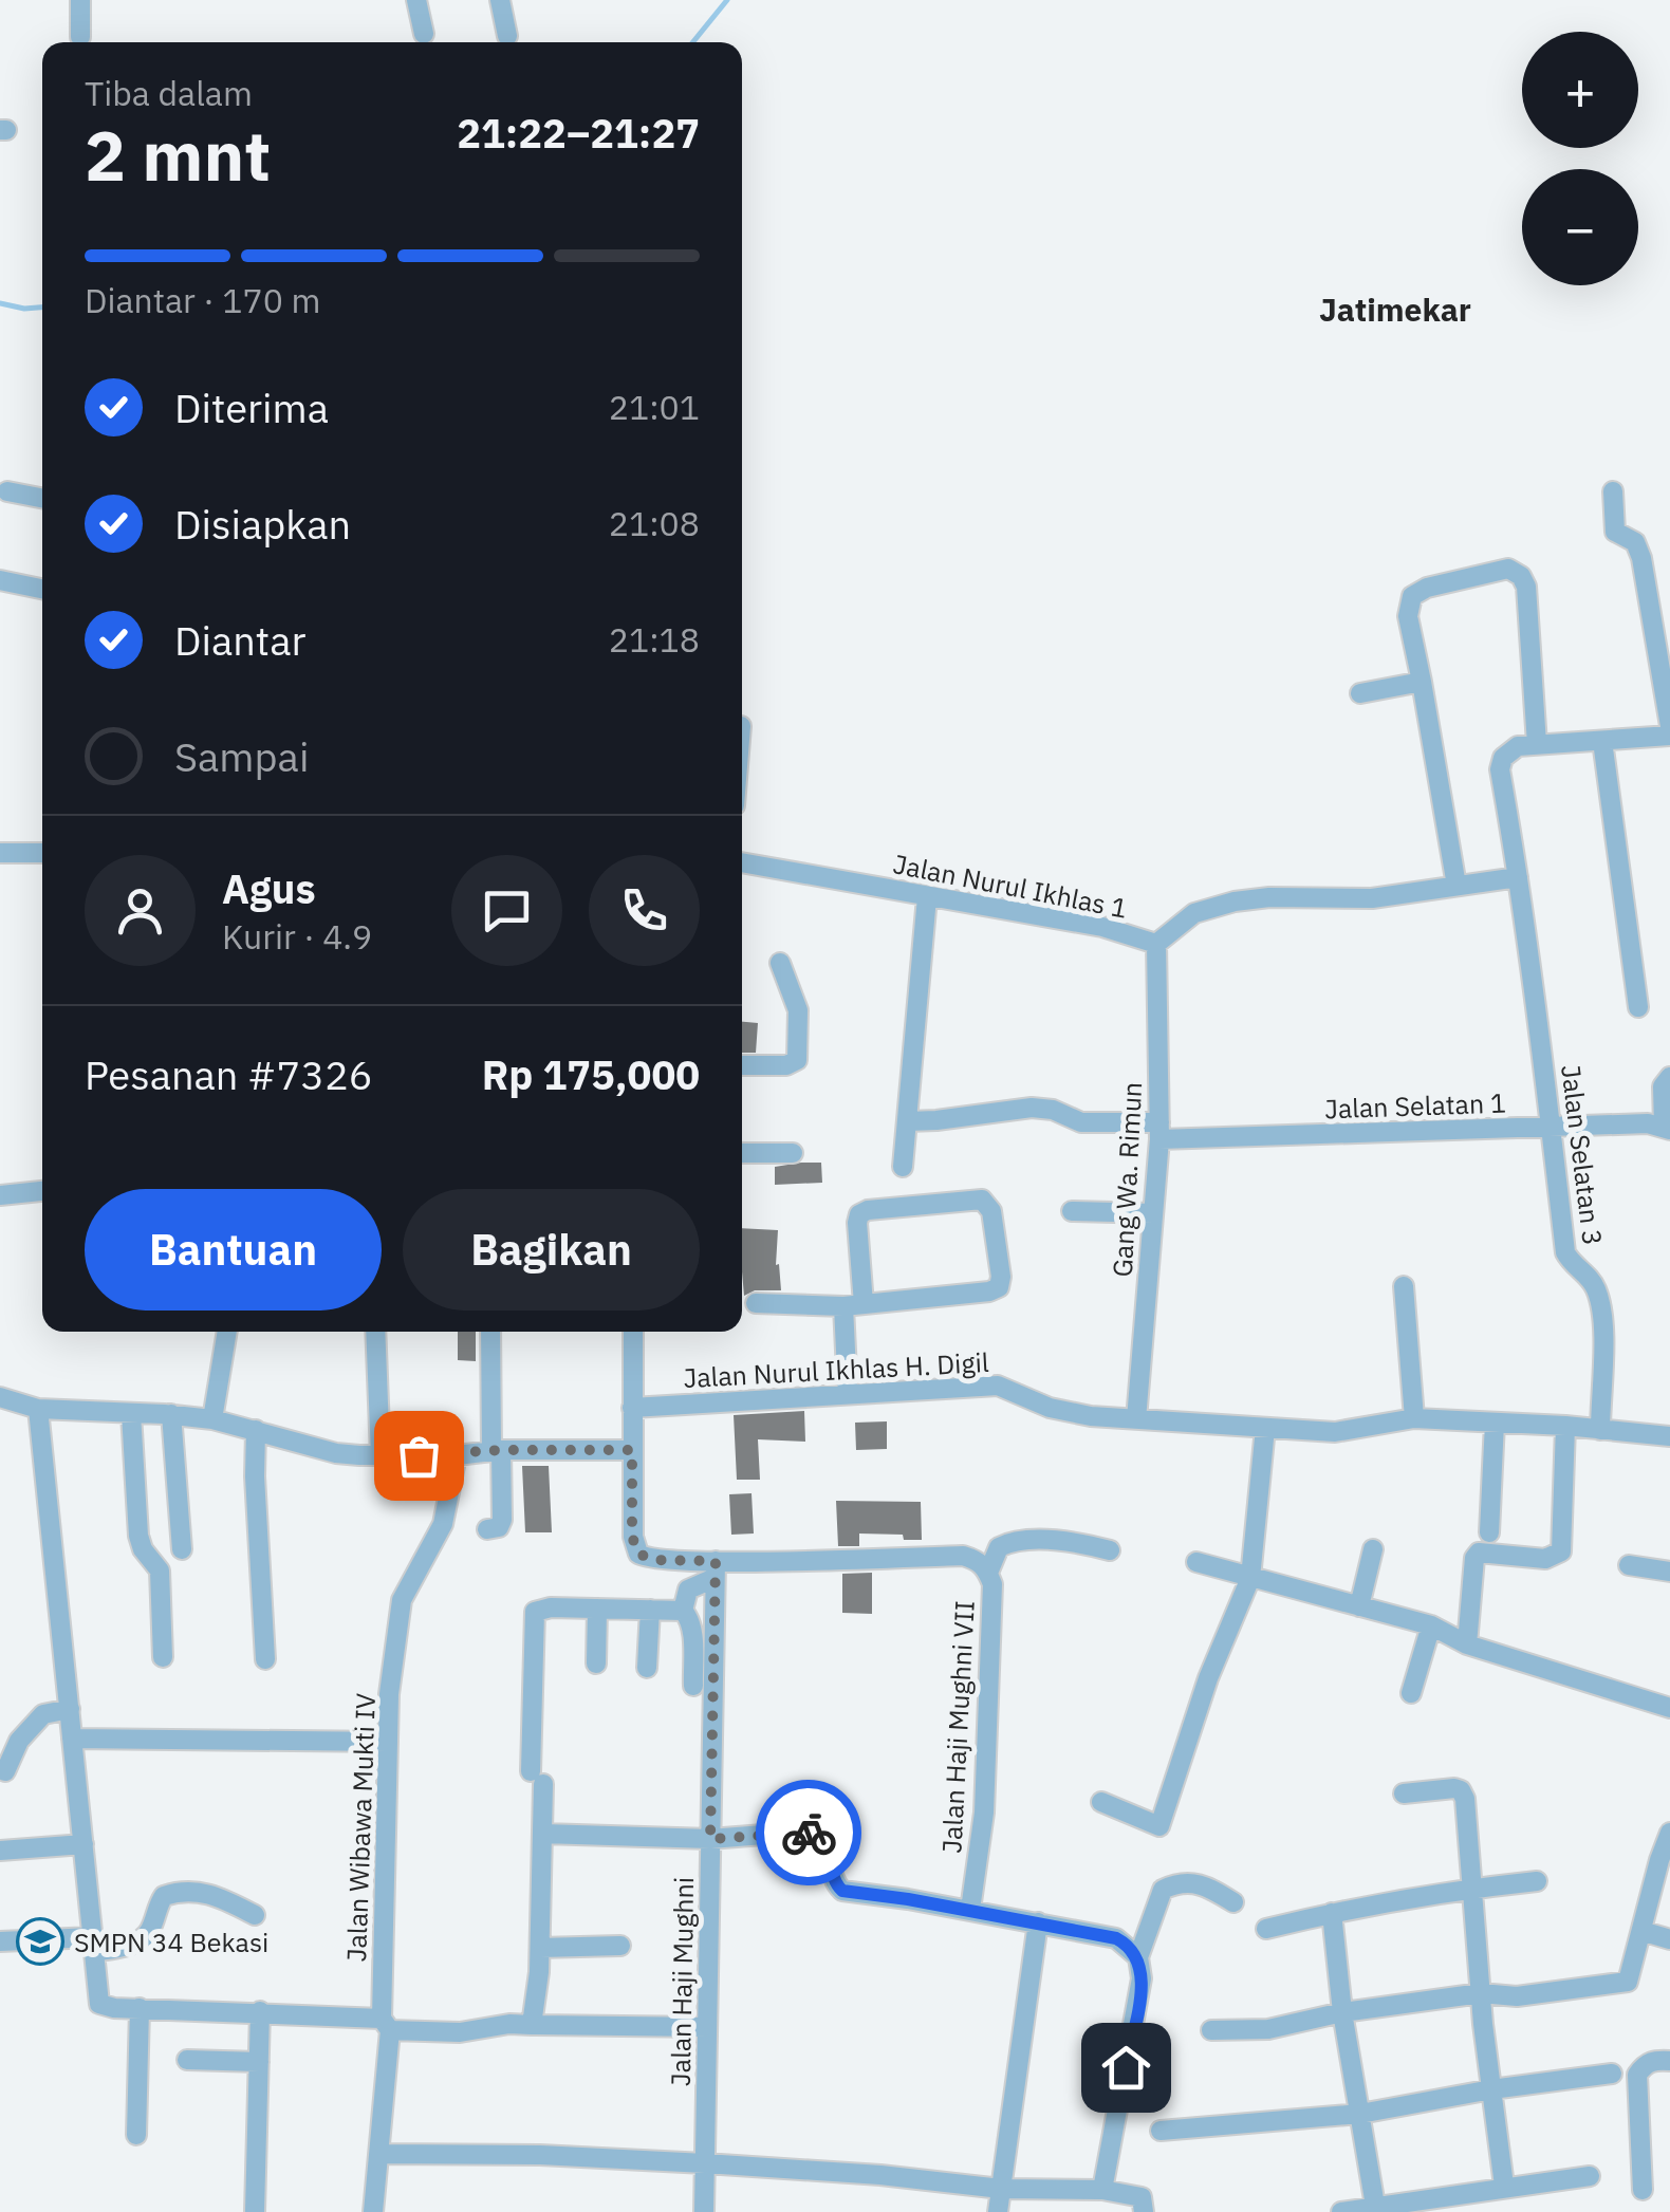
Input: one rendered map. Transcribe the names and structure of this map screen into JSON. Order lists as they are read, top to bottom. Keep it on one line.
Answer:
{"streets":{"street":["Jalan Nurul Ikhlas 1","Jalan Selatan 1","Jalan Selatan 3","Gang Wa. Rimun","Jalan Nurul Ikhlas H. Digil","Jalan Haji Mughni VII","Jalan Wibawa Mukti IV","Jalan Haji Mughni"]},"crossings":[["Jalan Nurul Ikhlas 1","Jalan Selatan 3"],["Jalan Nurul Ikhlas 1","Gang Wa. Rimun"],["Jalan Selatan 1","Jalan Selatan 3"],["Jalan Selatan 1","Gang Wa. Rimun"],["Jalan Selatan 3","Jalan Nurul Ikhlas H. Digil"],["Gang Wa. Rimun","Jalan Nurul Ikhlas H. Digil"],["Jalan Haji Mughni VII","Jalan Haji Mughni"]],"districts":["Jatimekar"],"places":{"school or university":["SMPN 34 Bekasi"]},"page":{"map_buttons":["+","−"],"heading":["2 mnt","Tiba dalam","21:22–21:27"],"panel":["Agus","Kurir · 4.9","Pesanan #7326","Rp 175,000"],"bar":"Diantar · 170 m","list":[["Diterima","21:01"],["Disiapkan","21:08"],["Diantar","21:18"],"Sampai"],"buttons":["Bantuan","Bagikan"]}}
